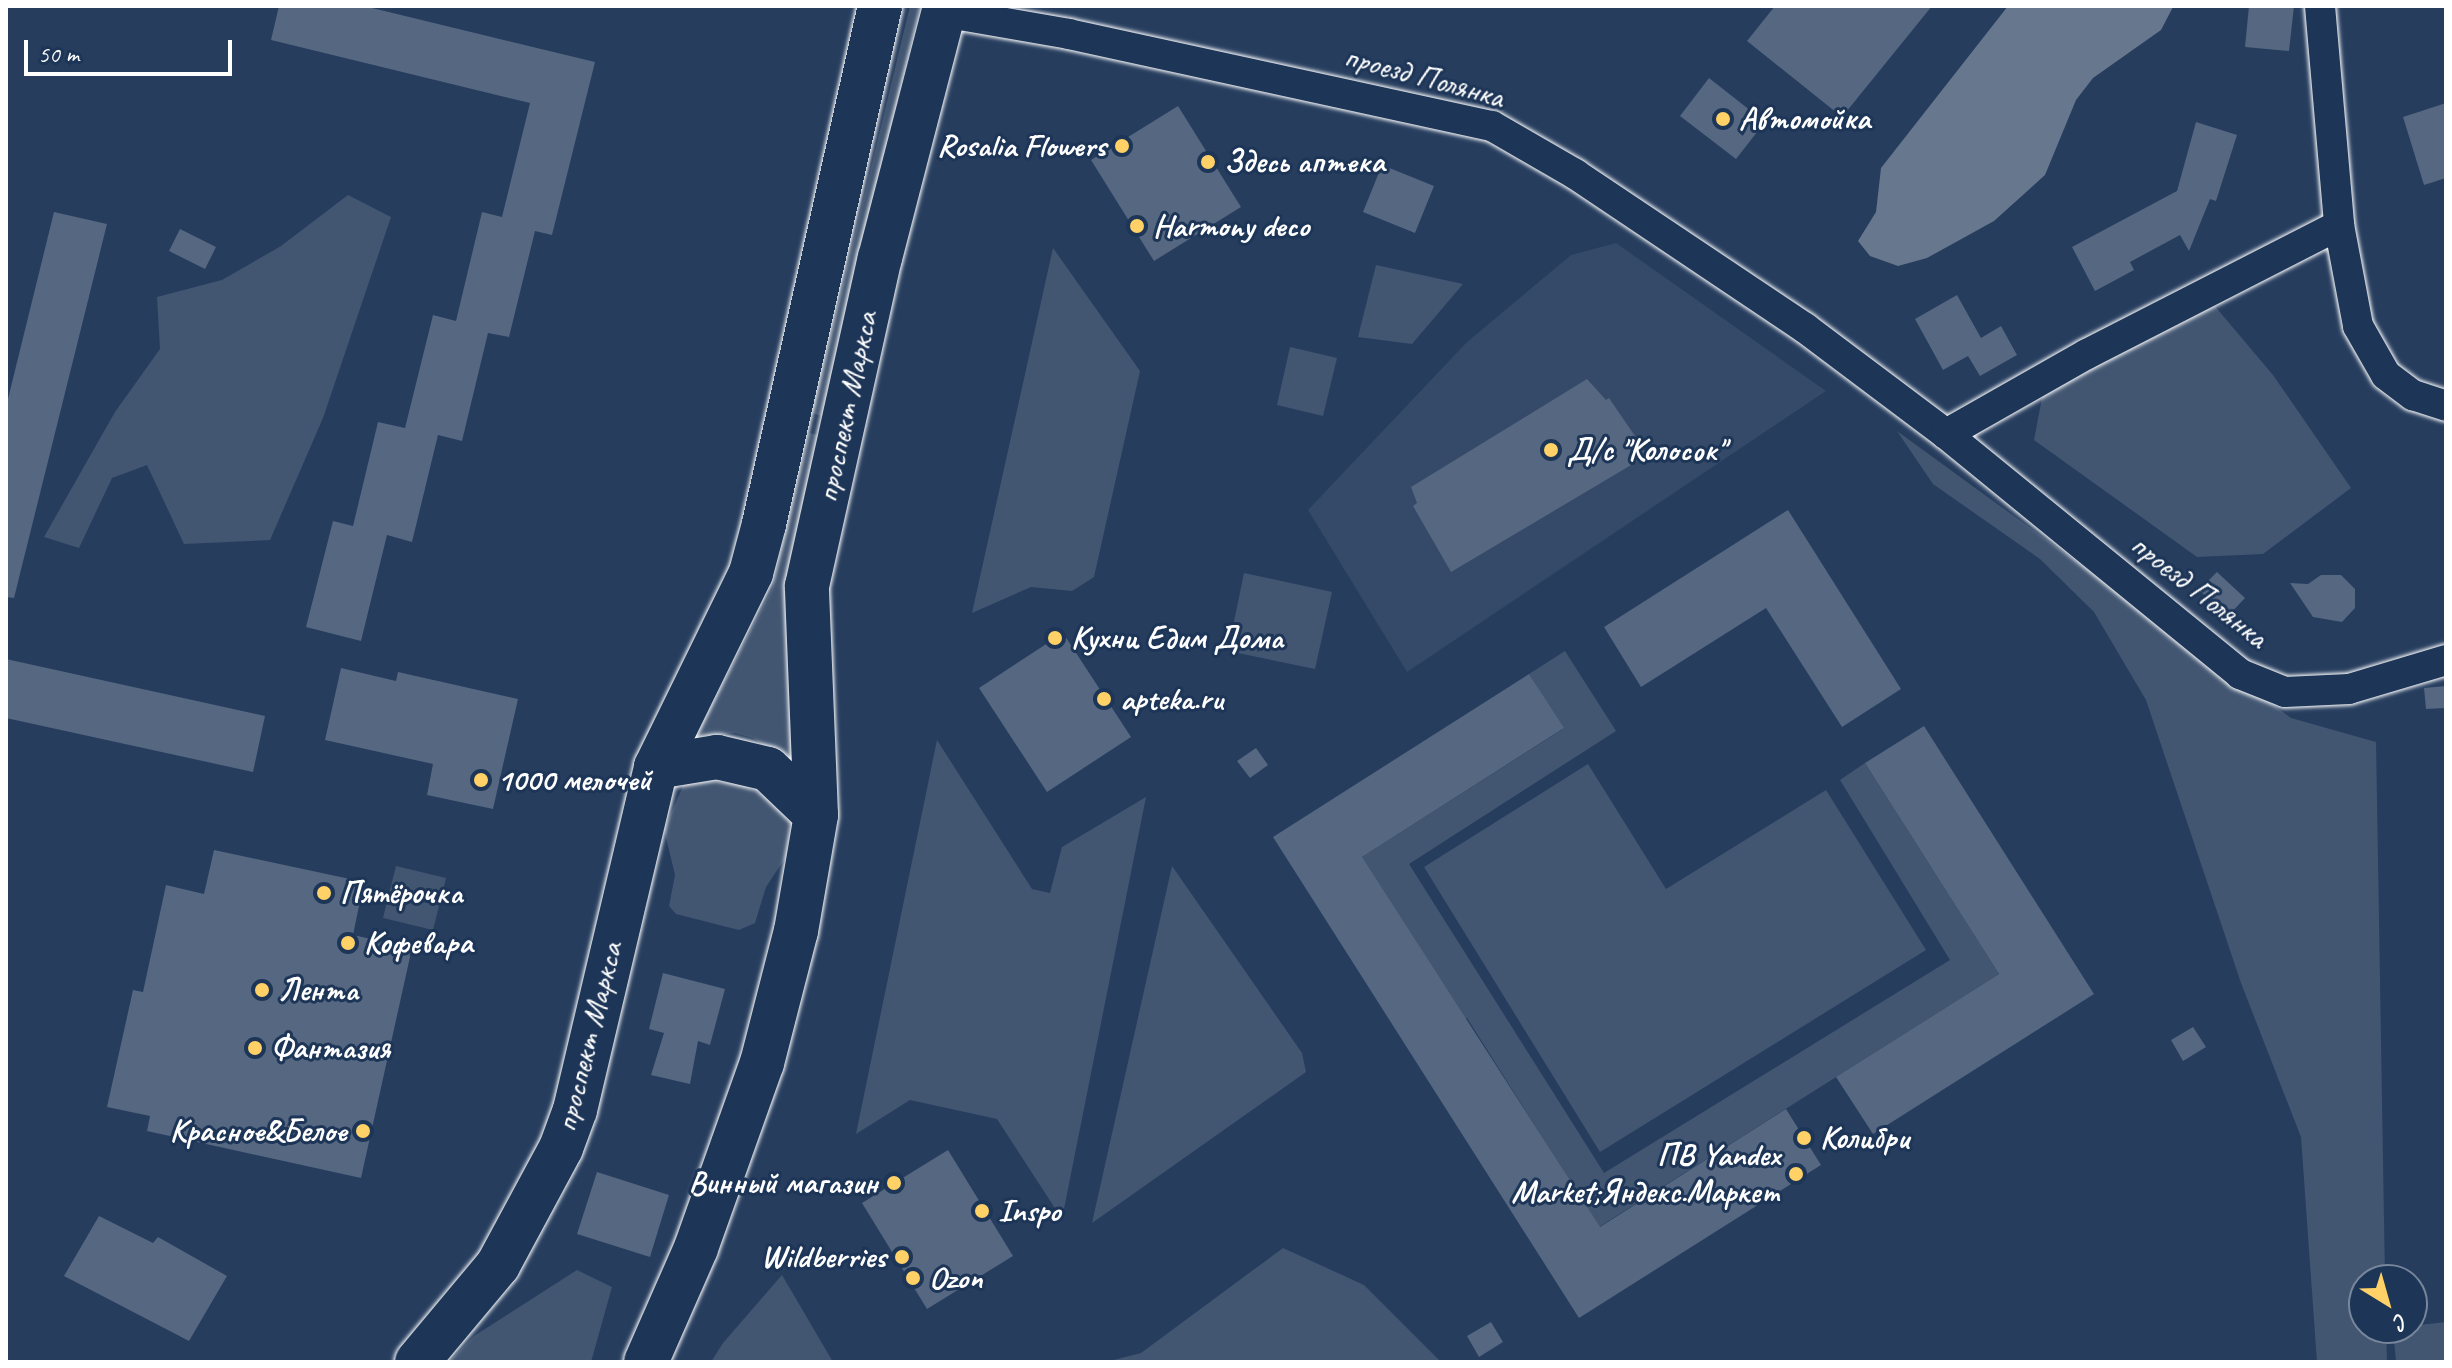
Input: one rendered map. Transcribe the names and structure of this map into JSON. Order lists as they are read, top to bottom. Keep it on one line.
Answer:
{"streets":{"main road":["проспект Маркса"],"street":["проезд Полянка"]},"crossings":[["проезд Полянка","проспект Маркса"]],"places":["Автомойка","Rosalia Flowers","Здесь аптека","Harmony deco","Д/с \"Колосок\"","Кухни Едим Дома","apteka.ru","1000 мелочей","Пятёрочка","Кофевара","Лента","Фантазия","Красное&Белое","Колибри","ПВ Yandex Market;Яндекс.Маркет","Винный магазин","Inspo","Wildberries","Ozon"],"scale_bar":"50 m","north":"bottom right"}
